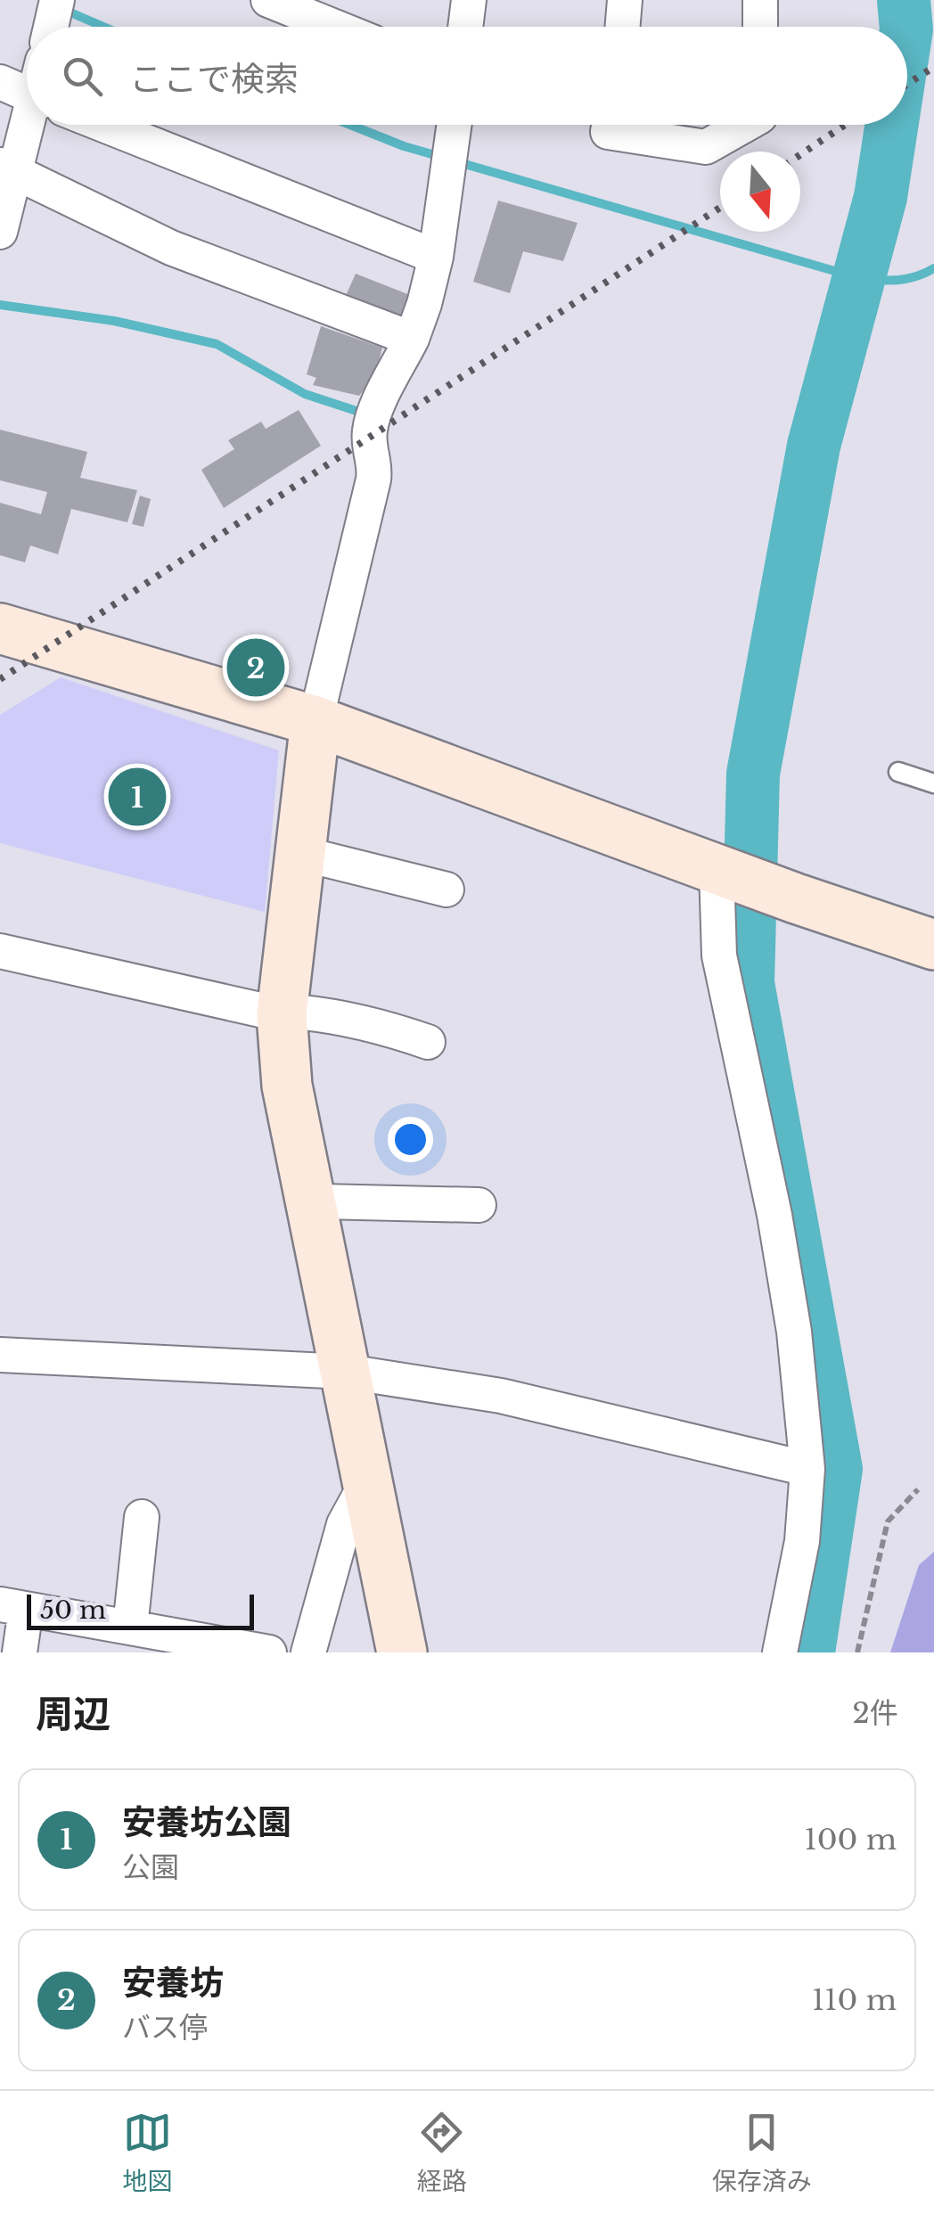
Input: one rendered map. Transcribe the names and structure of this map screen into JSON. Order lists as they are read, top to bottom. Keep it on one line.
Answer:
{"scale_bar":"50 m","north":"bottom","page":{"search":"ここで検索","pins":["2","1"],"scale":"50 m","heading":["周辺","2件"],"list":[{"mark":"1","name":"安養坊公園","note":"公園","value":"100 m"},{"mark":"2","name":"安養坊","note":"バス停","value":"110 m"}],"nav":["地図","経路","保存済み"]}}
